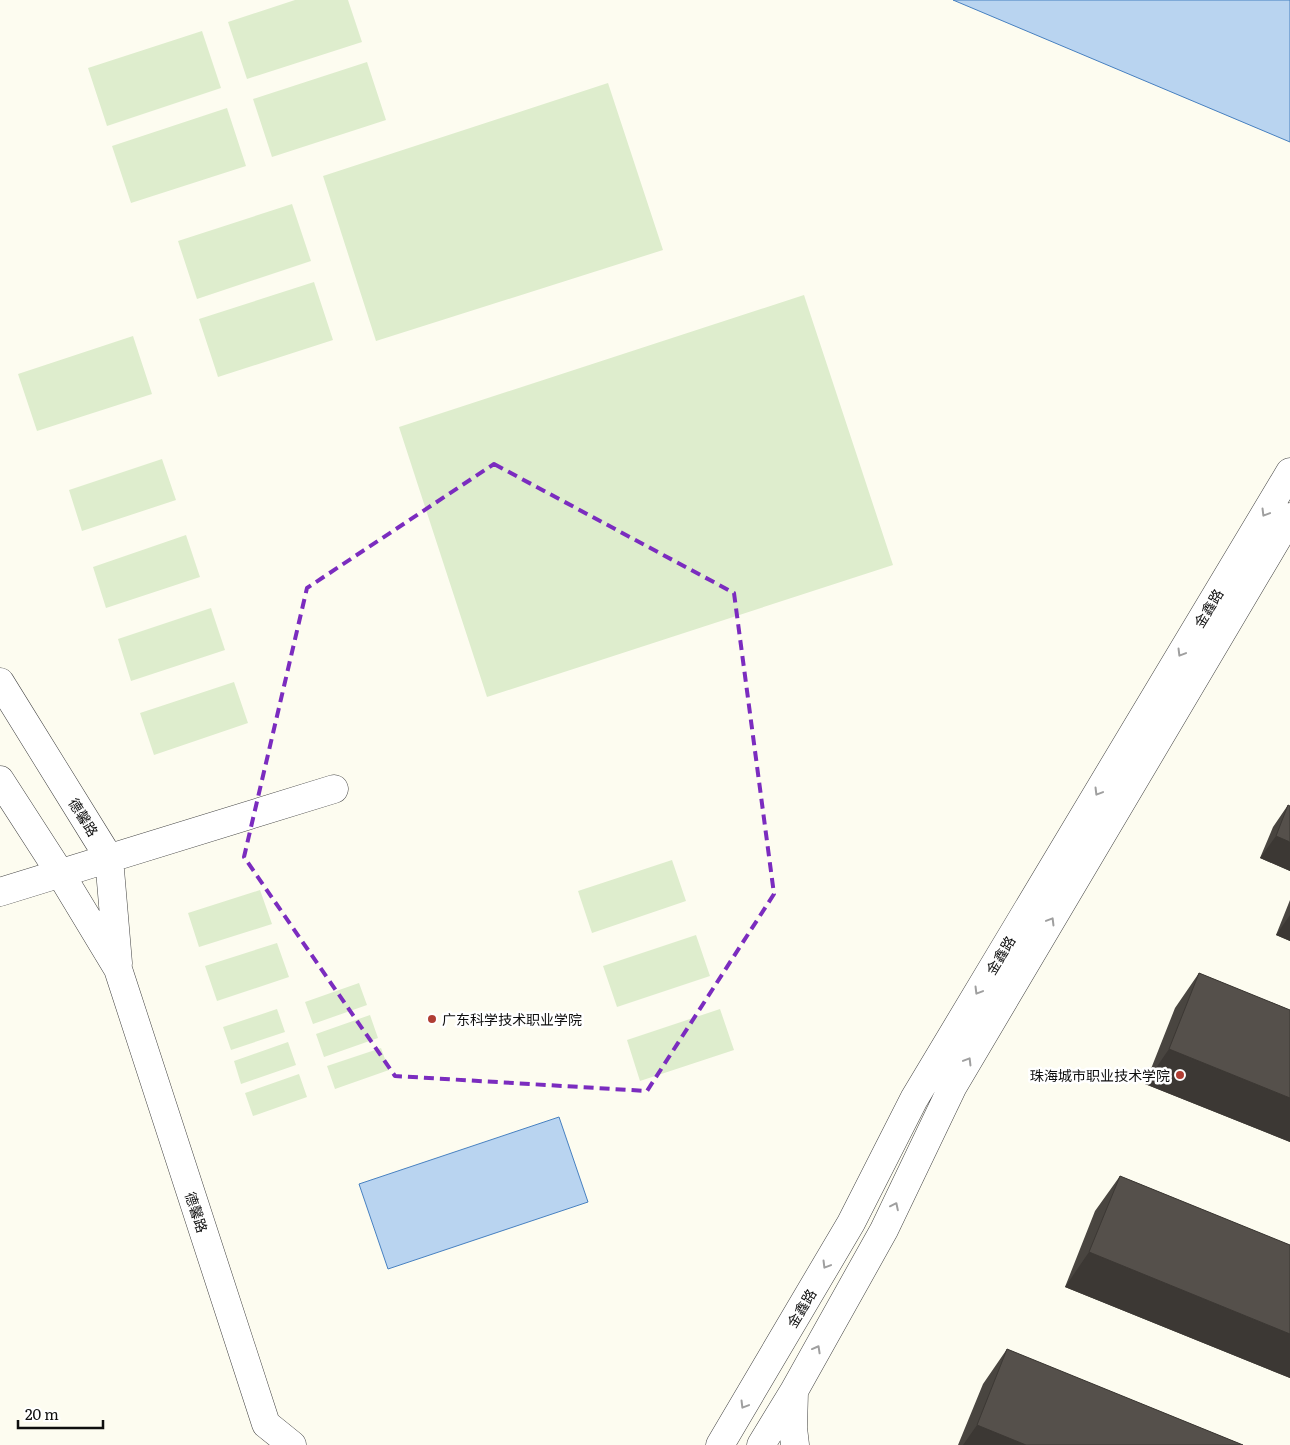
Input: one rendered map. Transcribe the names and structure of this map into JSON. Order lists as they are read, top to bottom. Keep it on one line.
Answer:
{"streets":{"street":["金鑫路","德馨路"]},"places":["广东科学技术职业学院","珠海城市职业技术学院"],"scale_bar":"20 m"}
